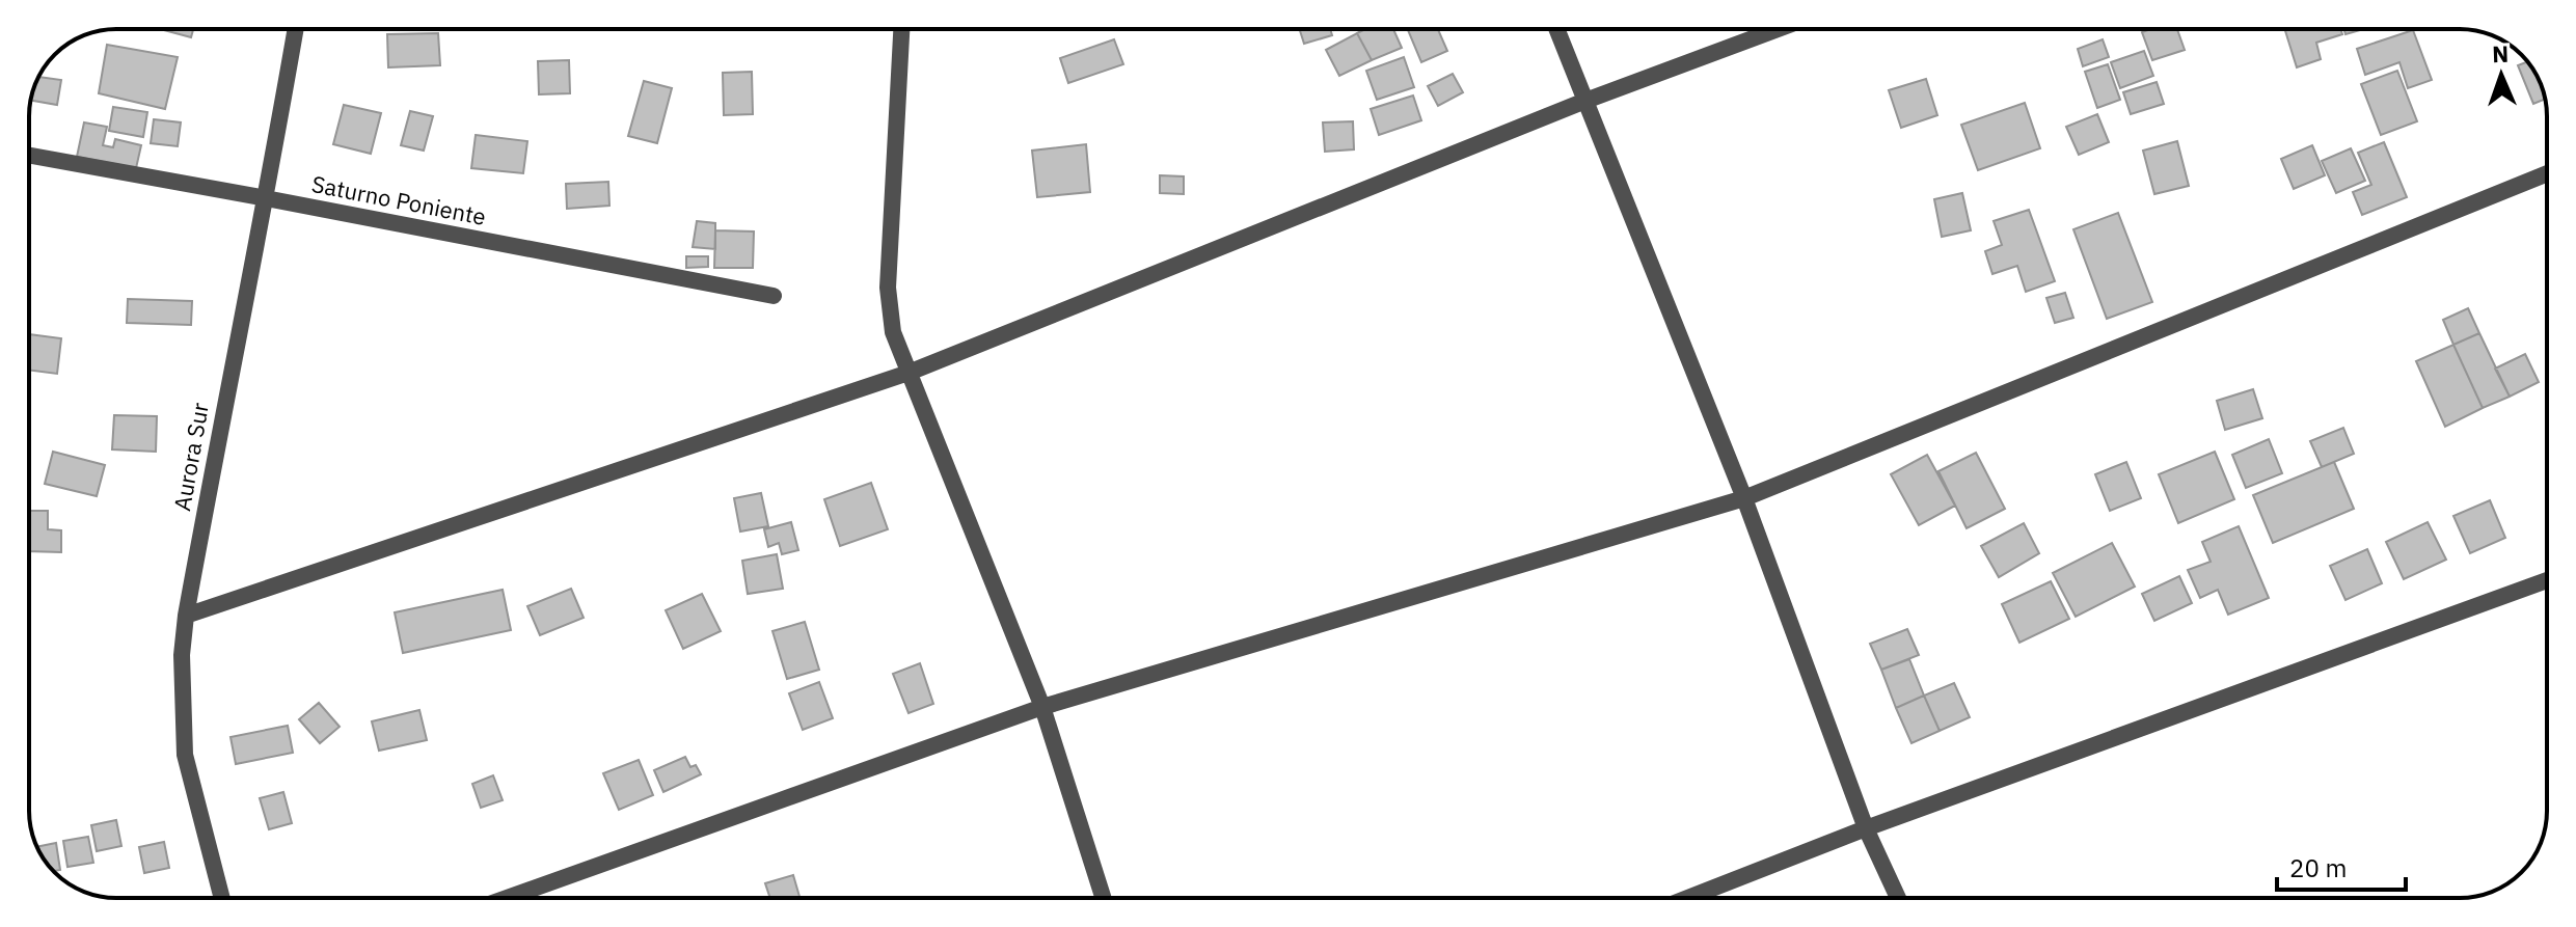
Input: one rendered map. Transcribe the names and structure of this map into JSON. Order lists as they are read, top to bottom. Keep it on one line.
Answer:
{"streets":{"street":["Saturno Poniente","Aurora Sur"]},"crossings":[["Saturno Poniente","Aurora Sur"]],"scale_bar":"20 m","north":"top"}
